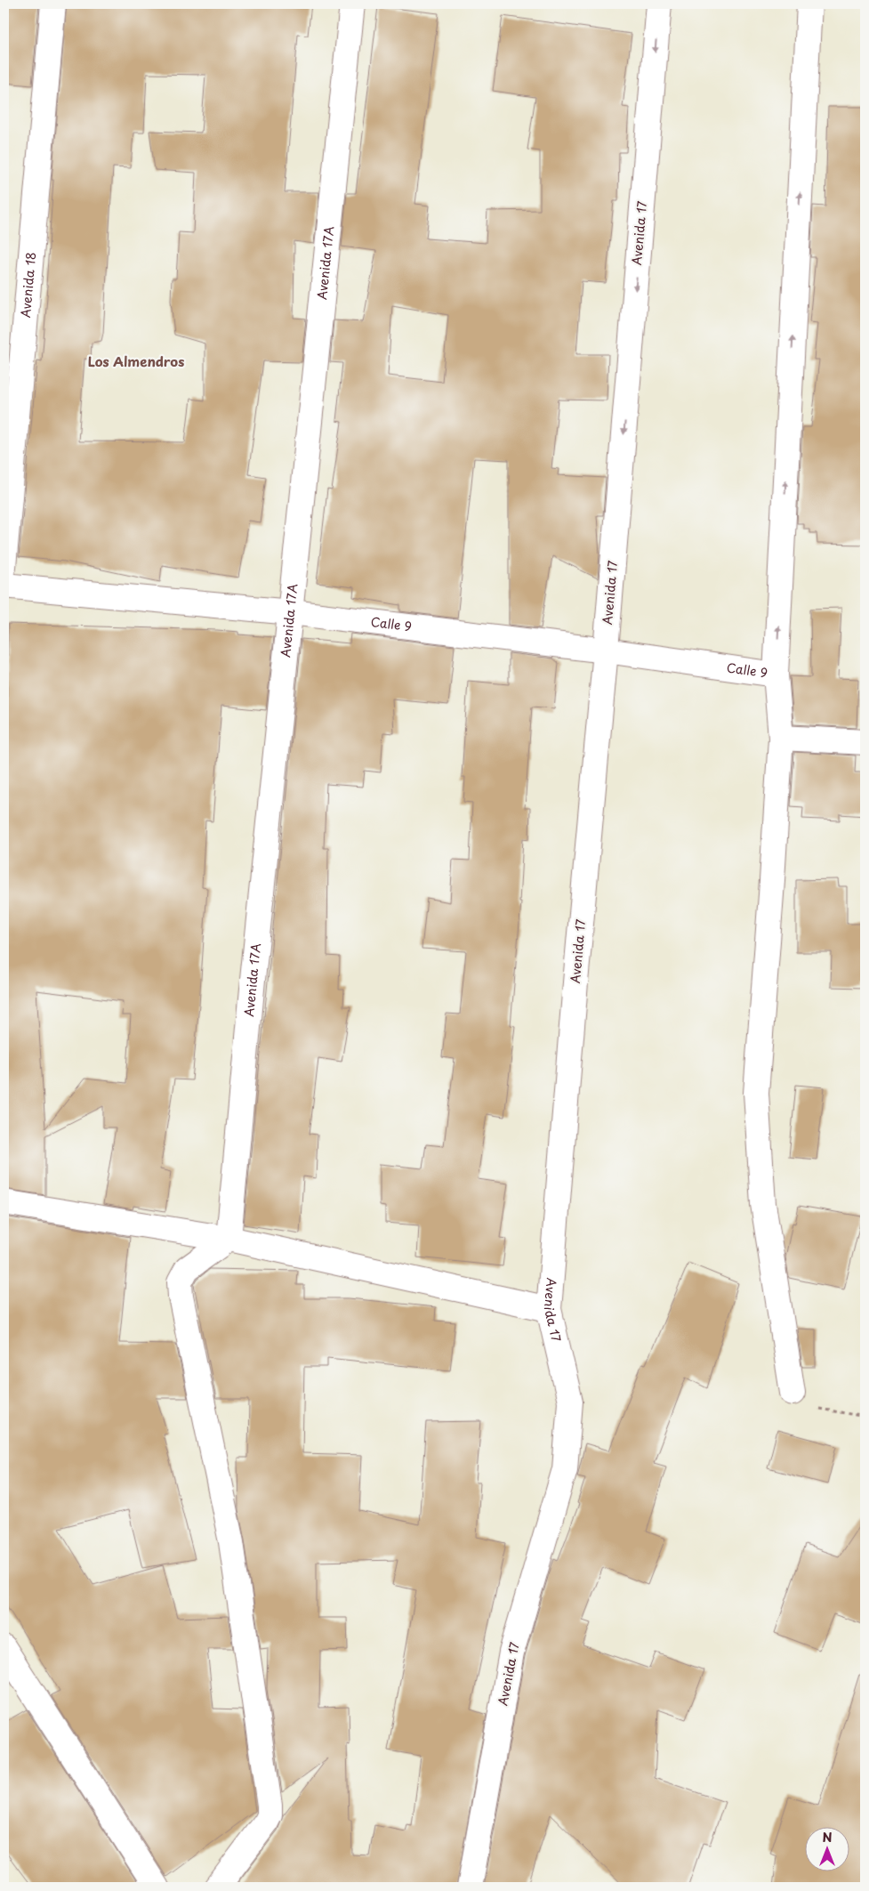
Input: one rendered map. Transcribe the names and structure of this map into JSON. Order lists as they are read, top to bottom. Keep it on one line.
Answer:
{"streets":{"street":["Avenida 17","Avenida 17A","Avenida 18","Calle 9"]},"crossings":[["Avenida 17","Calle 9"],["Avenida 17A","Calle 9"]],"districts":["Los Almendros"],"north":"top"}
